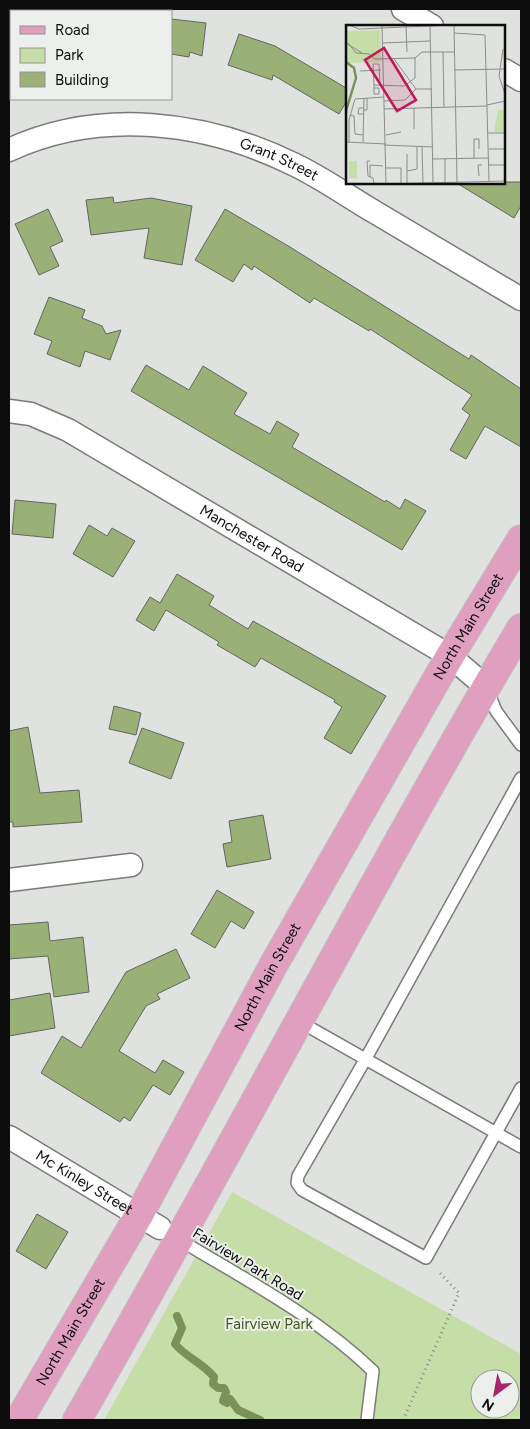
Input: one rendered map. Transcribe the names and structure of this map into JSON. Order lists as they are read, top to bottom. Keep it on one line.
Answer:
{"streets":{"main road":["North Main Street"],"street":["Grant Street","Manchester Road","Mc Kinley Street"],"lane":["Fairview Park Road"]},"crossings":[["Manchester Road","North Main Street"],["North Main Street","Mc Kinley Street"],["North Main Street","Fairview Park Road"],["Mc Kinley Street","Fairview Park Road"]],"parks":["Fairview Park"],"legend":["Road","Park","Building"],"north":"bottom left"}
